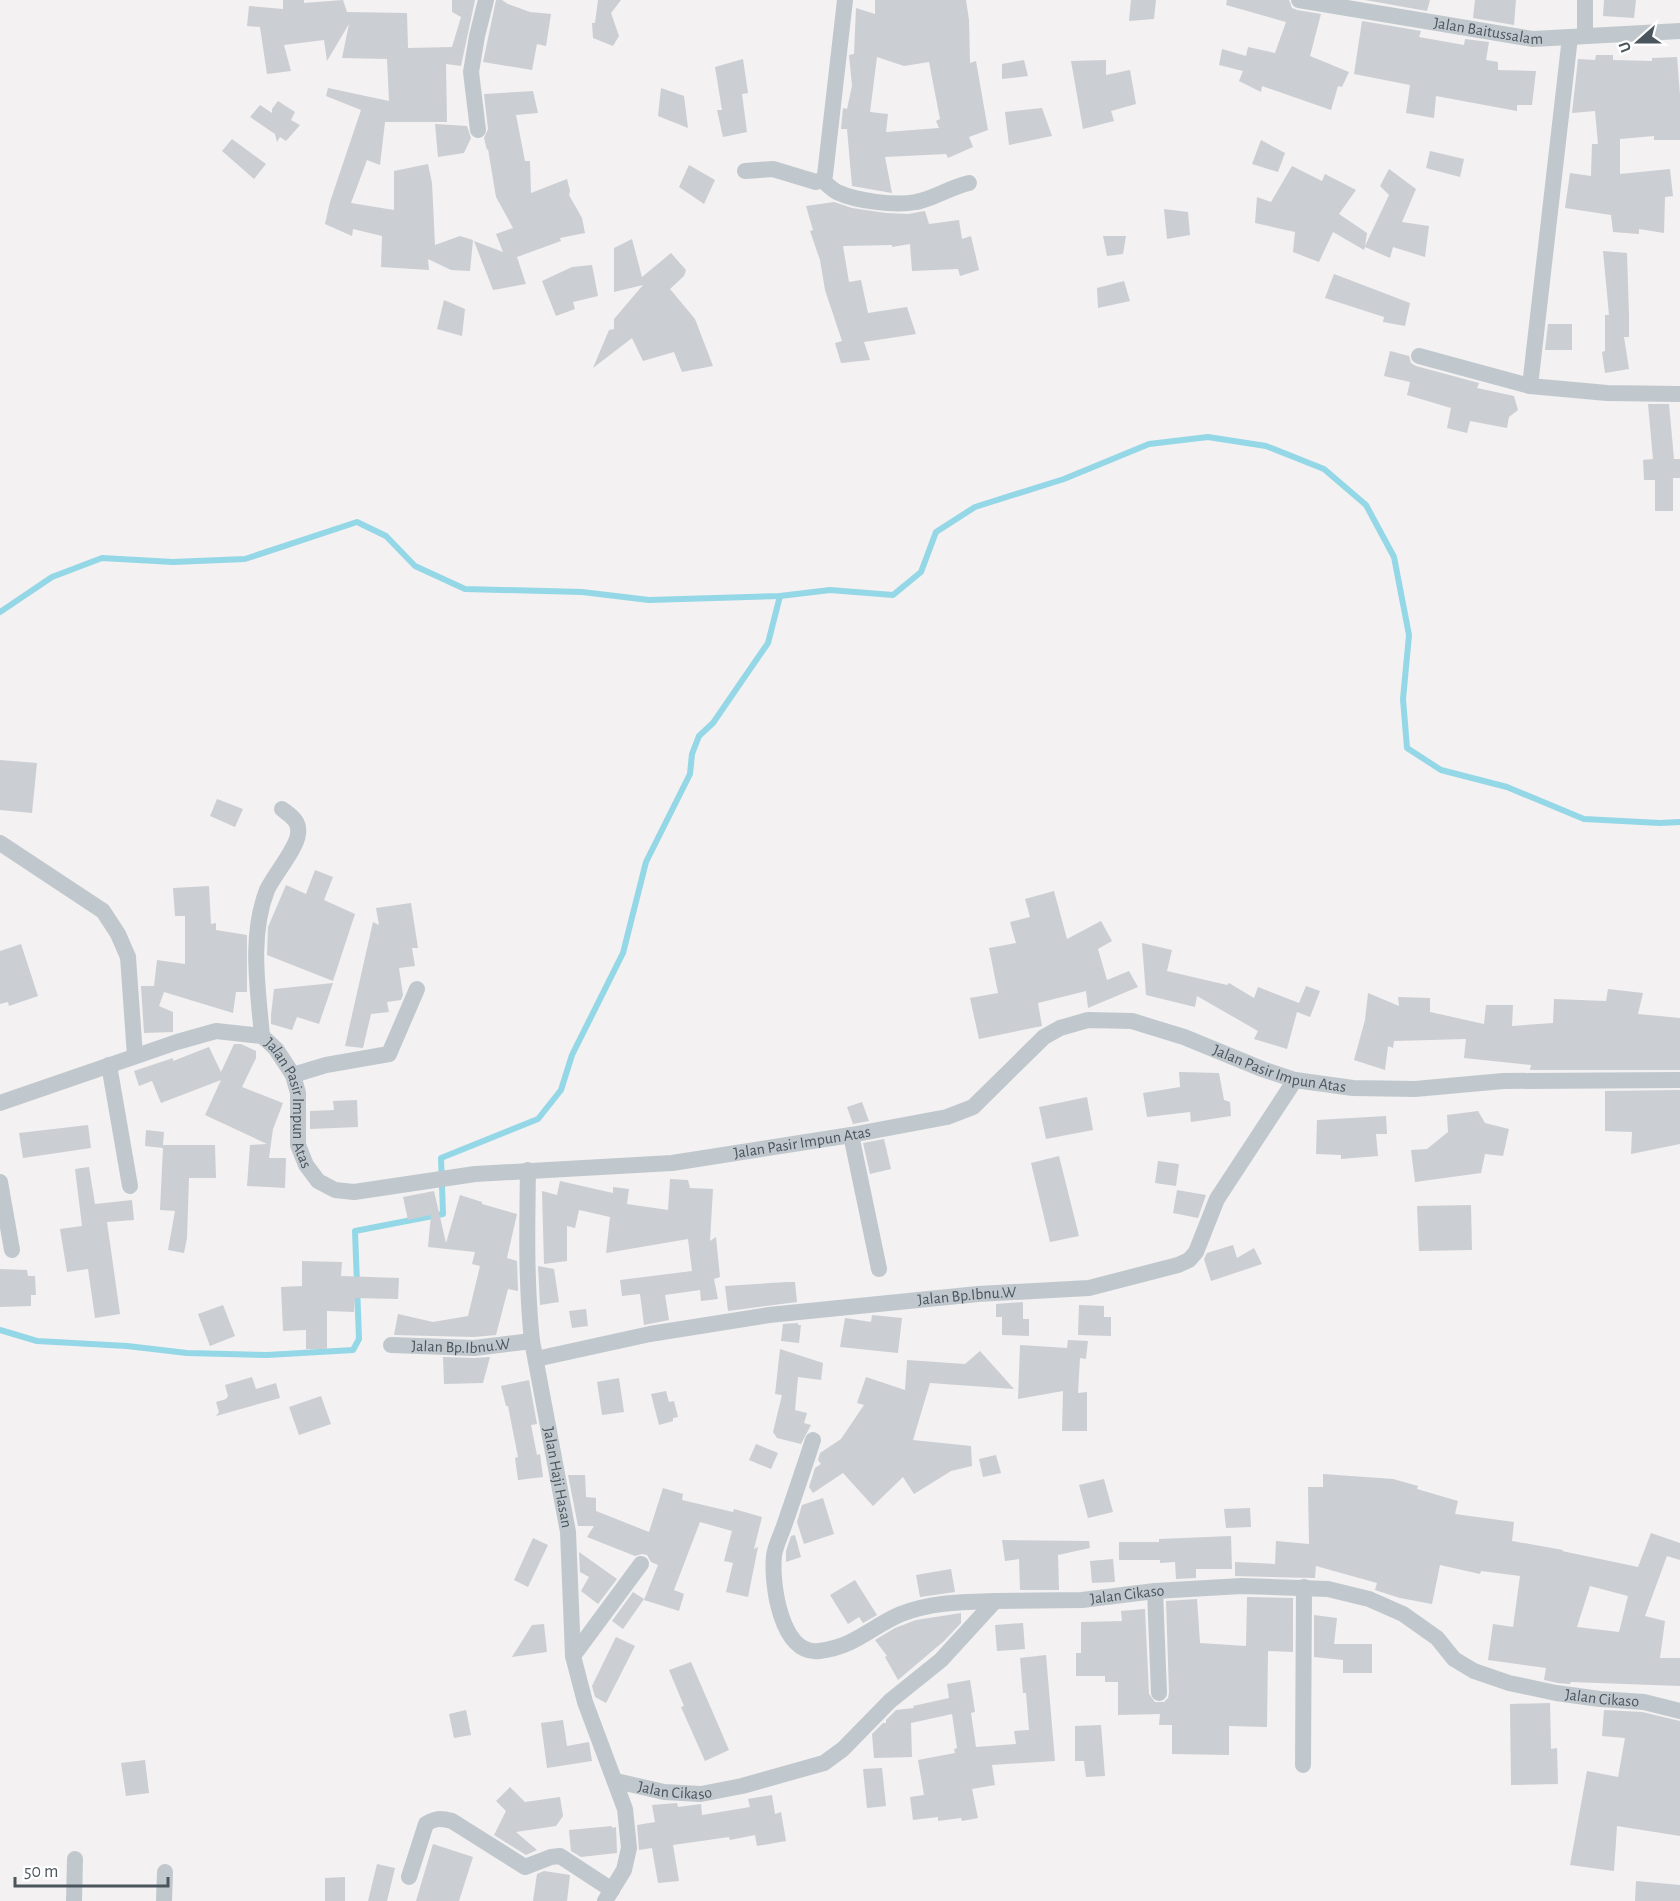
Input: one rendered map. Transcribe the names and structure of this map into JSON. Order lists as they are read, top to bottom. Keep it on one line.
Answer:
{"streets":{"street":["Jalan Baitussalam","Jalan Pasir Impun Atas","Jalan Bp.Ibnu.W","Jalan Haji Hasan","Jalan Cikaso"]},"crossings":[["Jalan Pasir Impun Atas","Jalan Bp.Ibnu.W"],["Jalan Pasir Impun Atas","Jalan Haji Hasan"],["Jalan Bp.Ibnu.W","Jalan Haji Hasan"],["Jalan Haji Hasan","Jalan Cikaso"]],"scale_bar":"50 m","north":"left"}
